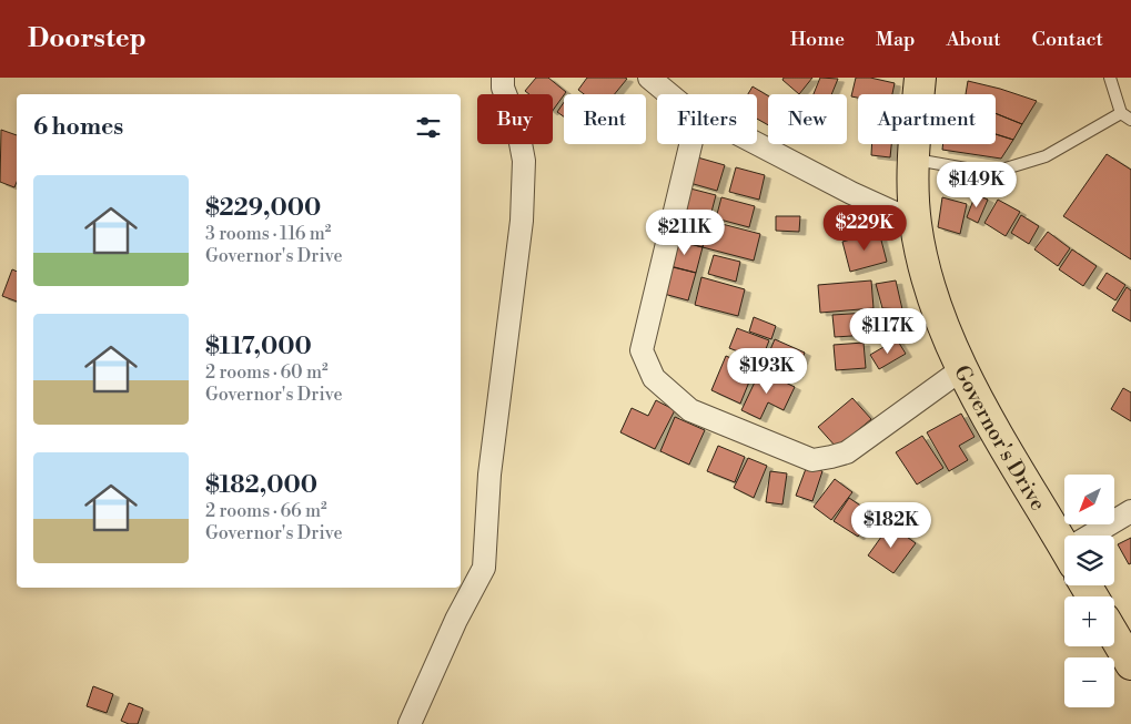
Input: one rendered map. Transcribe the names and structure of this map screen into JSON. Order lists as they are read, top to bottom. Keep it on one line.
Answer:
{"streets":{"main road":["Governor's Drive"]},"north":"bottom left","page":{"header":"Doorstep","nav":["Home","Map","About","Contact"],"chip":["Buy","Rent","Filters","New","Apartment"],"heading":"6 homes","list":[{"name":"$229,000","note":"3 rooms · 116 m² · Governor's Drive"},{"name":"$117,000","note":"2 rooms · 60 m² · Governor's Drive"},{"name":"$182,000","note":"2 rooms · 66 m² · Governor's Drive"}],"price":["$149K","$229K","$211K","$117K","$193K","$182K"],"map_buttons":["+","−"]}}
